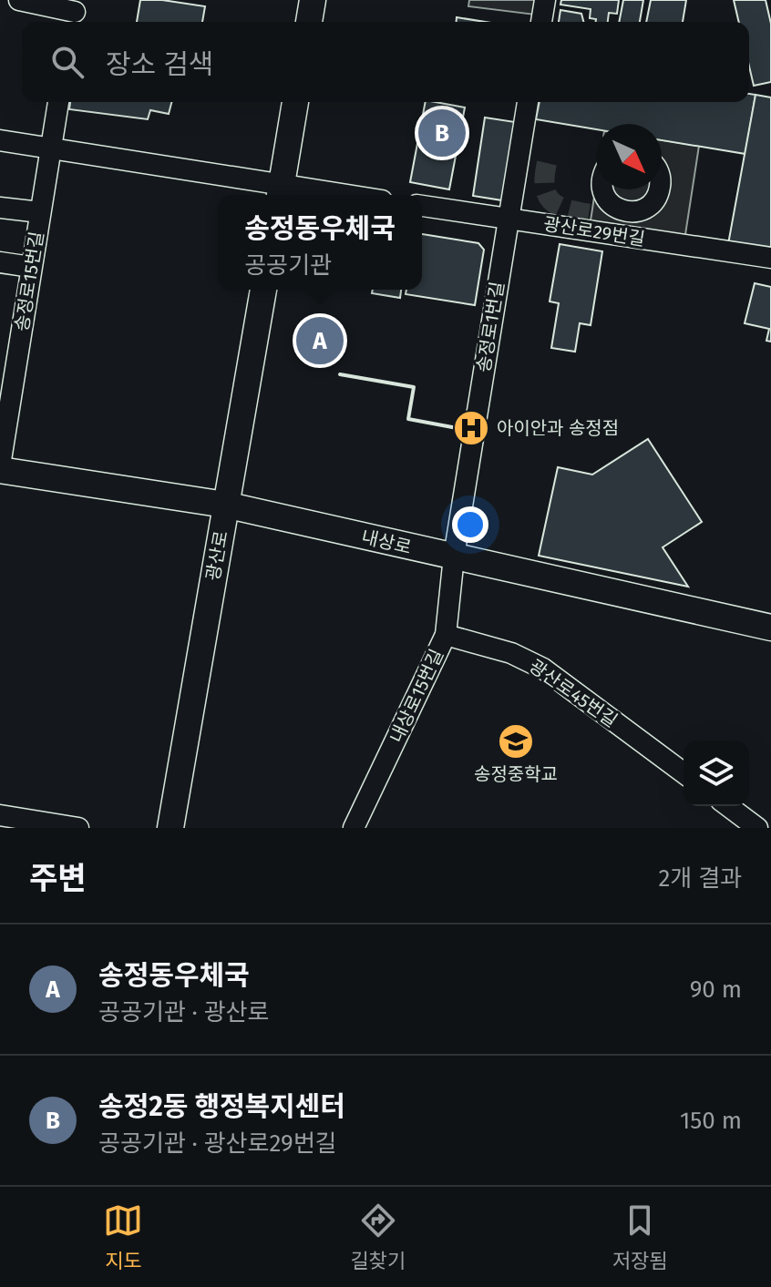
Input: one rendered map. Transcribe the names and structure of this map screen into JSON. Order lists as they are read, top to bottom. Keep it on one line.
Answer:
{"streets":{"main road":["내상로","광산로"],"street":["광산로29번길","송정로15번길","송정로1번길","광산로45번길","내상로15번길"]},"crossings":[["광산로29번길","송정로1번길"],["송정로15번길","내상로"],["송정로1번길","내상로"],["송정로1번길","내상로15번길"],["내상로","광산로"],["내상로","내상로15번길"],["광산로45번길","내상로15번길"]],"places":{"hospital":["아이안과 송정점"],"school or university":["송정중학교"]},"north":"bottom right","page":{"search":"장소 검색","pins":["B","A"],"popup":["송정동우체국","공공기관"],"heading":["주변","2개 결과"],"list":[{"mark":"A","name":"송정동우체국","note":"공공기관 · 광산로","value":"90 m"},{"mark":"B","name":"송정2동 행정복지센터","note":"공공기관 · 광산로29번길","value":"150 m"}],"nav":["지도","길찾기","저장됨"]}}
